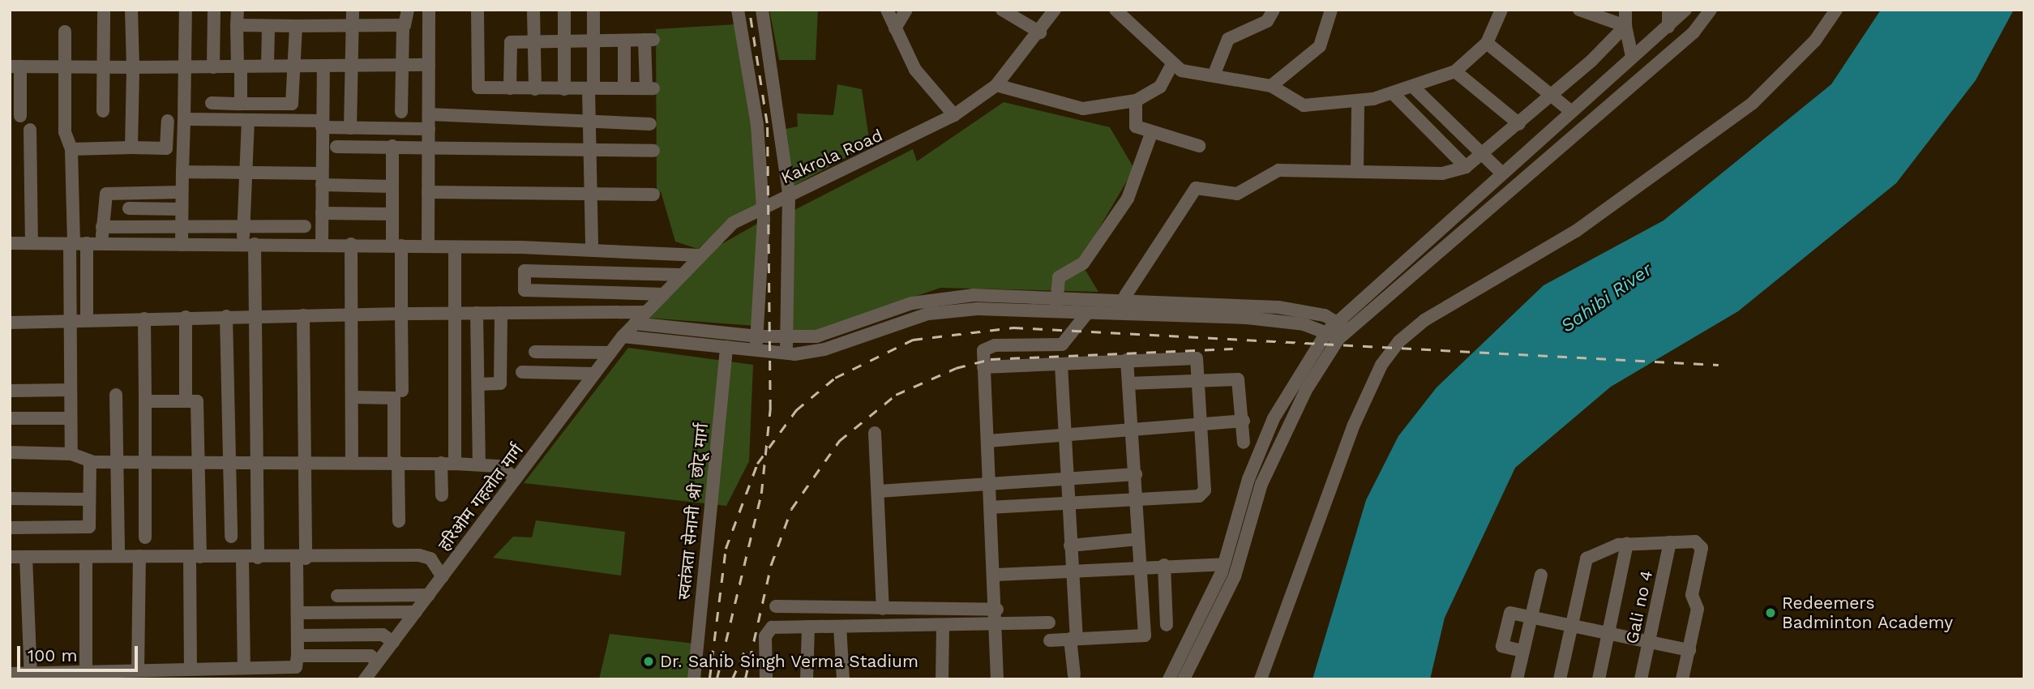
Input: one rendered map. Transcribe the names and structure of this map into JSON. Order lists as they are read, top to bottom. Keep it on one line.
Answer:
{"streets":{"street":["Kakrola Road","हरिओम गहलोत मार्ग","स्वतंत्रता सेनानी श्री छोटू मार्ग","Gali no 4"]},"crossings":[["Kakrola Road","हरिओम गहलोत मार्ग"]],"water":["Sahibi River"],"places":["Redeemers Badminton Academy","Dr. Sahib Singh Verma Stadium"],"scale_bar":"100 m"}
